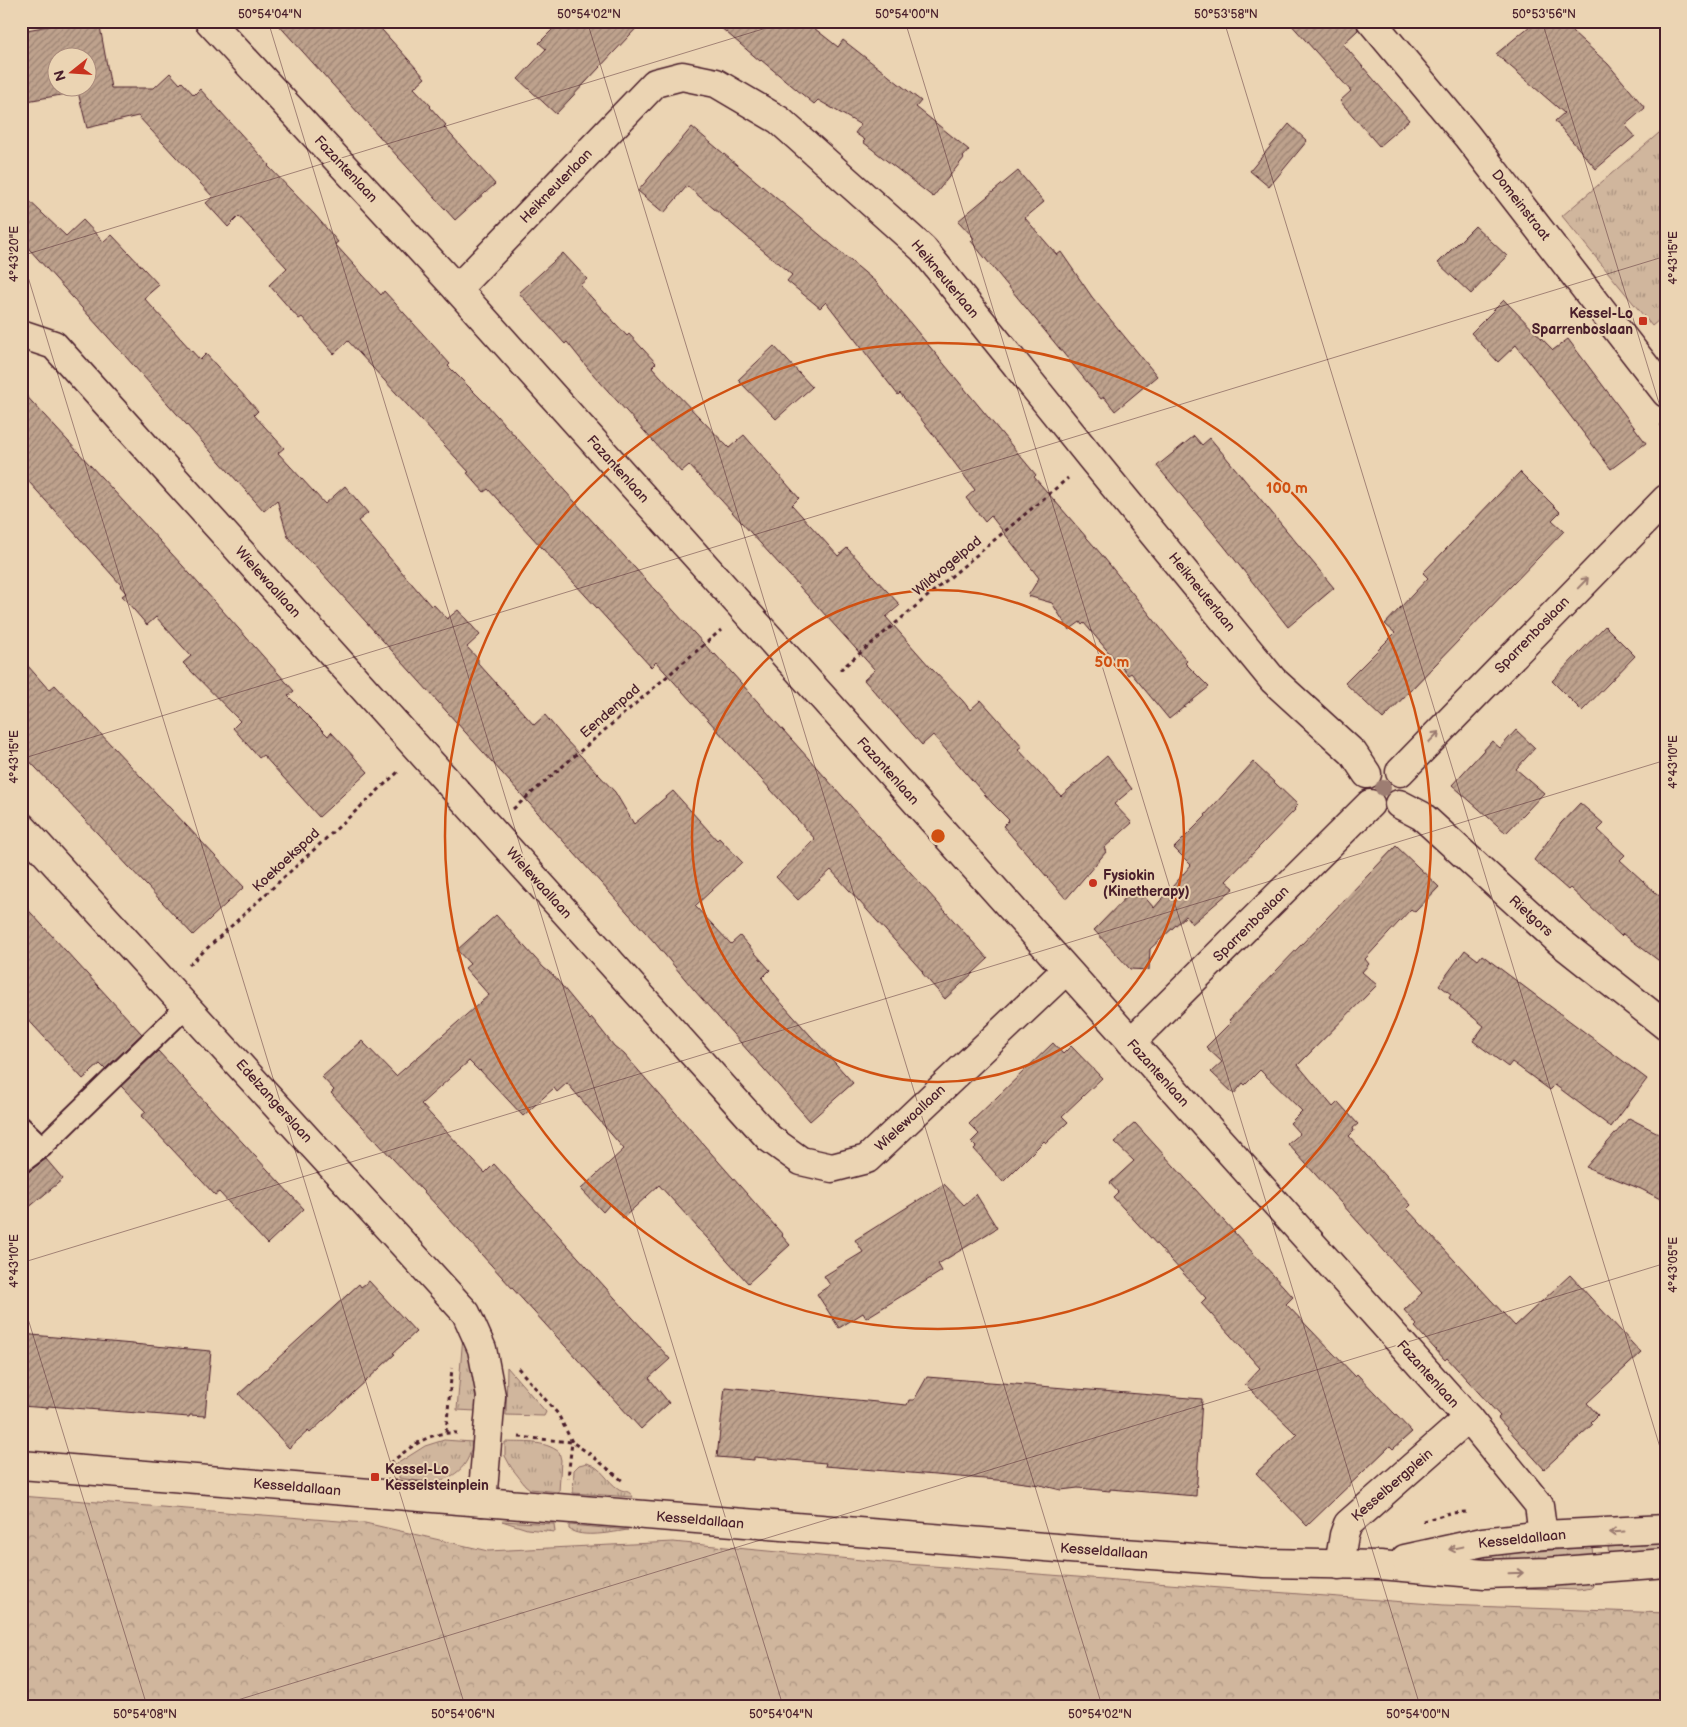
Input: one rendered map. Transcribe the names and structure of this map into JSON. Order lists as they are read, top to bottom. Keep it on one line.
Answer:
{"streets":{"street":["Fazantenlaan","Heikneuterlaan","Domeinstraat","Wielewaallaan","Sparrenboslaan","Rietgors","Edelzangerslaan","Kesselbergplein","Kesseldallaan"],"path":["Wildvogelpad","Eendenpad","Koekoekspad"]},"crossings":[["Fazantenlaan","Heikneuterlaan"],["Fazantenlaan","Wildvogelpad"],["Fazantenlaan","Wielewaallaan"],["Fazantenlaan","Sparrenboslaan"],["Fazantenlaan","Eendenpad"],["Fazantenlaan","Kesselbergplein"],["Fazantenlaan","Kesseldallaan"],["Heikneuterlaan","Wildvogelpad"],["Heikneuterlaan","Sparrenboslaan"],["Heikneuterlaan","Rietgors"],["Wielewaallaan","Eendenpad"],["Wielewaallaan","Koekoekspad"],["Sparrenboslaan","Rietgors"],["Koekoekspad","Edelzangerslaan"],["Edelzangerslaan","Kesseldallaan"],["Kesselbergplein","Kesseldallaan"]],"one_way":["Sparrenboslaan"],"places":{"transit":["Kessel-Lo Sparrenboslaan","Kessel-Lo Kesselsteinplein"],"other":["Fysiokin (Kinetherapy)"]},"north":"left","coordinates":["50°54'04\"N","50°54'02\"N","50°54'00\"N","50°53'58\"N","50°53'56\"N","4°43'20\"E","4°43'15\"E","4°43'10\"E","4°43'05\"E","50°54'08\"N","50°54'06\"N"],"rings":["100 m","50 m"]}
